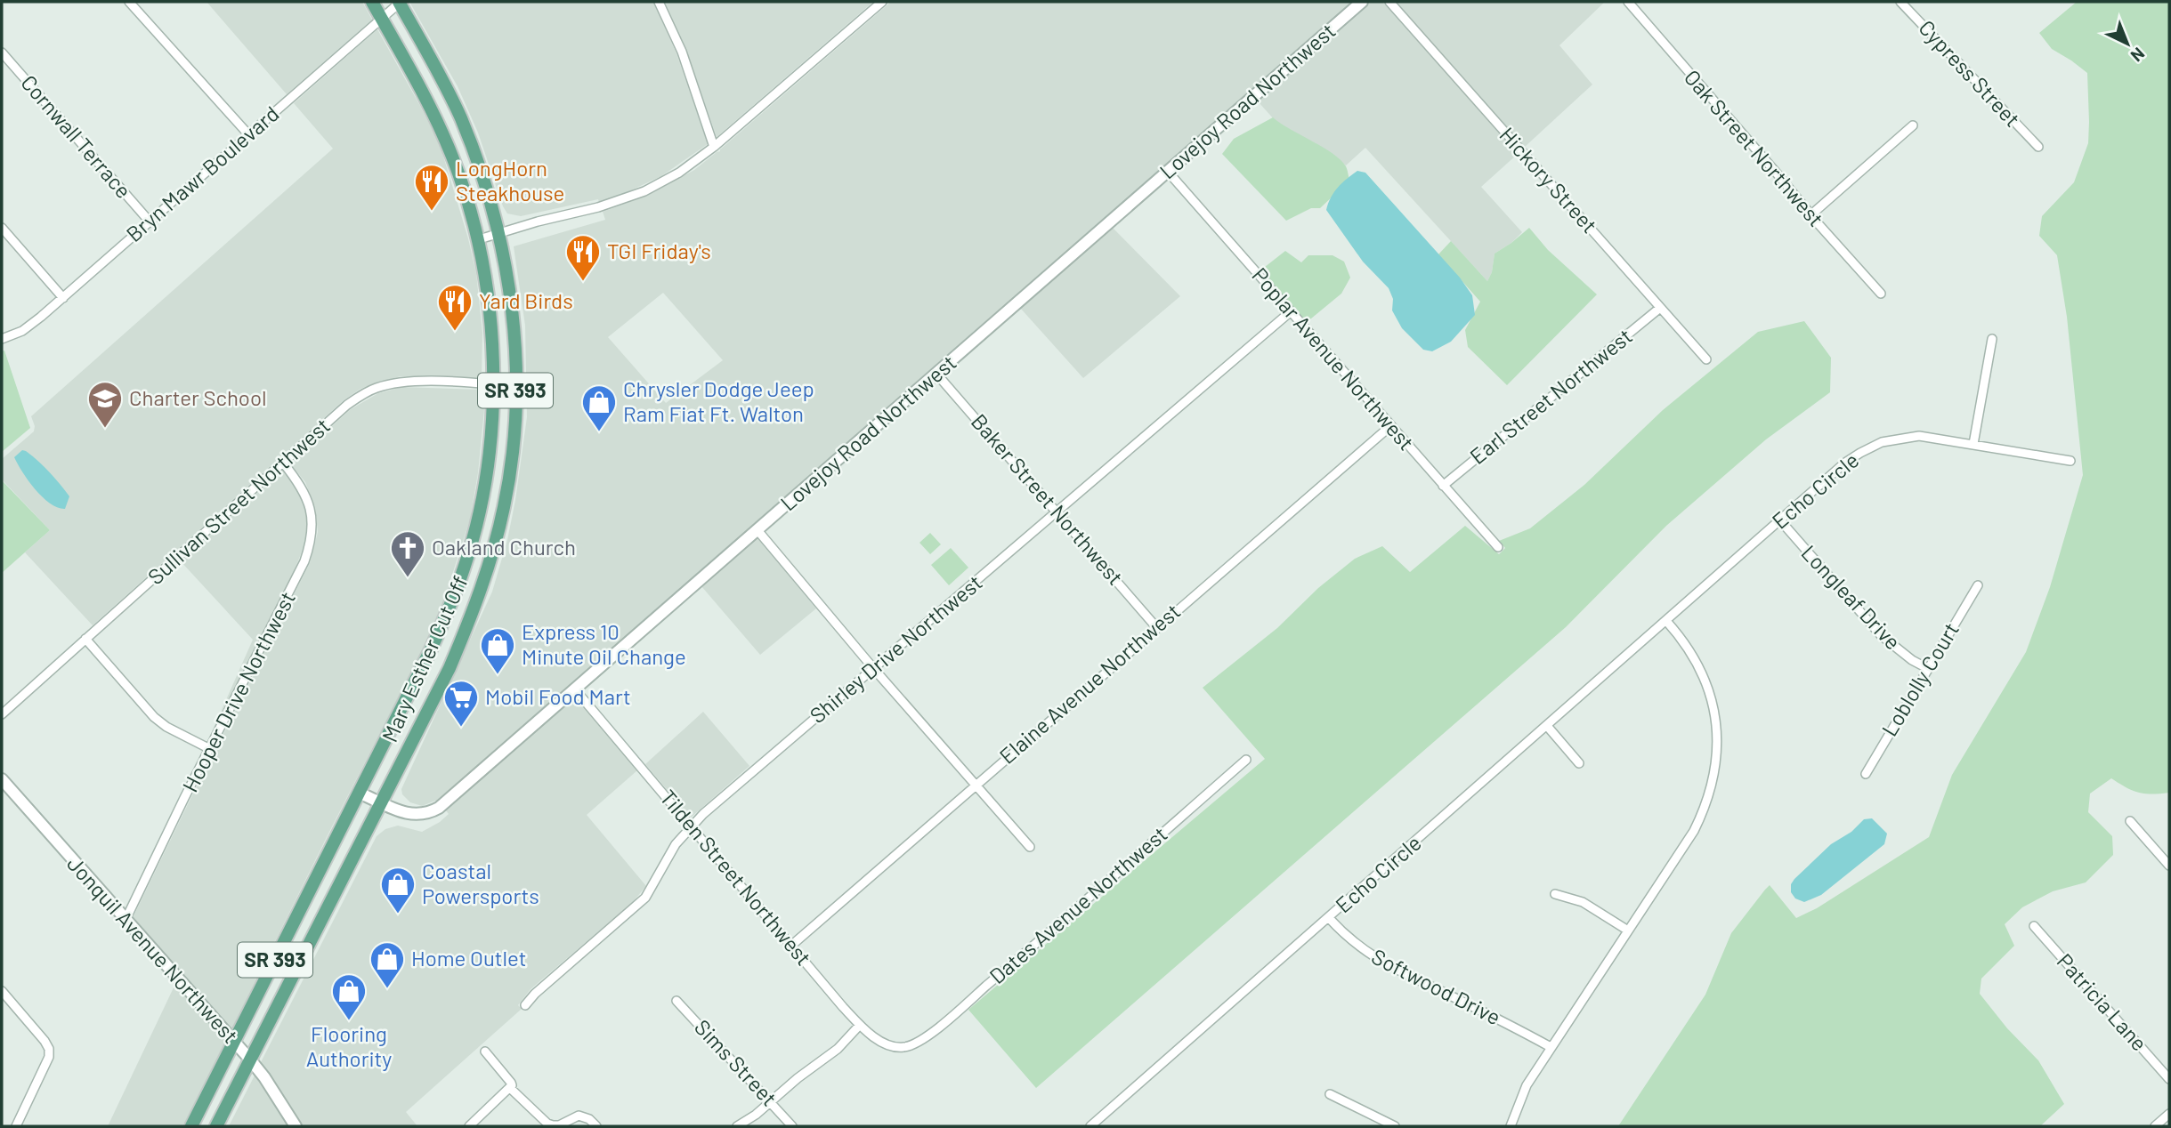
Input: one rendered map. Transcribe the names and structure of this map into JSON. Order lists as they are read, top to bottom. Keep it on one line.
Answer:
{"streets":{"main road":["SR 393","Mary Esther Cut Off"],"street":["Cypress Street","Lovejoy Road Northwest","Cornwall Terrace","Oak Street Northwest","Bryn Mawr Boulevard","Hickory Street","Poplar Avenue Northwest","Earl Street Northwest","Echo Circle","Baker Street Northwest","Sullivan Street Northwest","Longleaf Drive","Shirley Drive Northwest","Loblolly Court","Elaine Avenue Northwest","Hooper Drive Northwest","Tilden Street Northwest","Dates Avenue Northwest","Jonquil Avenue Northwest","Softwood Drive","Patricia Lane","Sims Street"]},"crossings":[["Lovejoy Road Northwest","Poplar Avenue Northwest"],["Lovejoy Road Northwest","Baker Street Northwest"],["Lovejoy Road Northwest","Mary Esther Cut Off"],["Lovejoy Road Northwest","Tilden Street Northwest"],["Cornwall Terrace","Bryn Mawr Boulevard"],["Bryn Mawr Boulevard","SR 393"],["Bryn Mawr Boulevard","Mary Esther Cut Off"],["Hickory Street","Earl Street Northwest"],["Poplar Avenue Northwest","Earl Street Northwest"],["Poplar Avenue Northwest","Shirley Drive Northwest"],["Poplar Avenue Northwest","Elaine Avenue Northwest"],["SR 393","Mary Esther Cut Off"],["Echo Circle","Longleaf Drive"],["Echo Circle","Softwood Drive"],["Baker Street Northwest","Shirley Drive Northwest"],["Baker Street Northwest","Elaine Avenue Northwest"],["Sullivan Street Northwest","Mary Esther Cut Off"],["Sullivan Street Northwest","Hooper Drive Northwest"],["Longleaf Drive","Loblolly Court"],["Shirley Drive Northwest","Tilden Street Northwest"],["Mary Esther Cut Off","Jonquil Avenue Northwest"],["Elaine Avenue Northwest","Tilden Street Northwest"],["Hooper Drive Northwest","Jonquil Avenue Northwest"],["Tilden Street Northwest","Dates Avenue Northwest"]],"places":{"restaurant":["LongHorn Steakhouse","TGI Friday's","Yard Birds"],"school or university":["Charter School"],"shop":["Chrysler Dodge Jeep Ram Fiat Ft. Walton","Express 10 Minute Oil Change","Coastal Powersports","Home Outlet","Flooring Authority"],"church":["Oakland Church"],"supermarket":["Mobil Food Mart"]},"north":"bottom right"}
